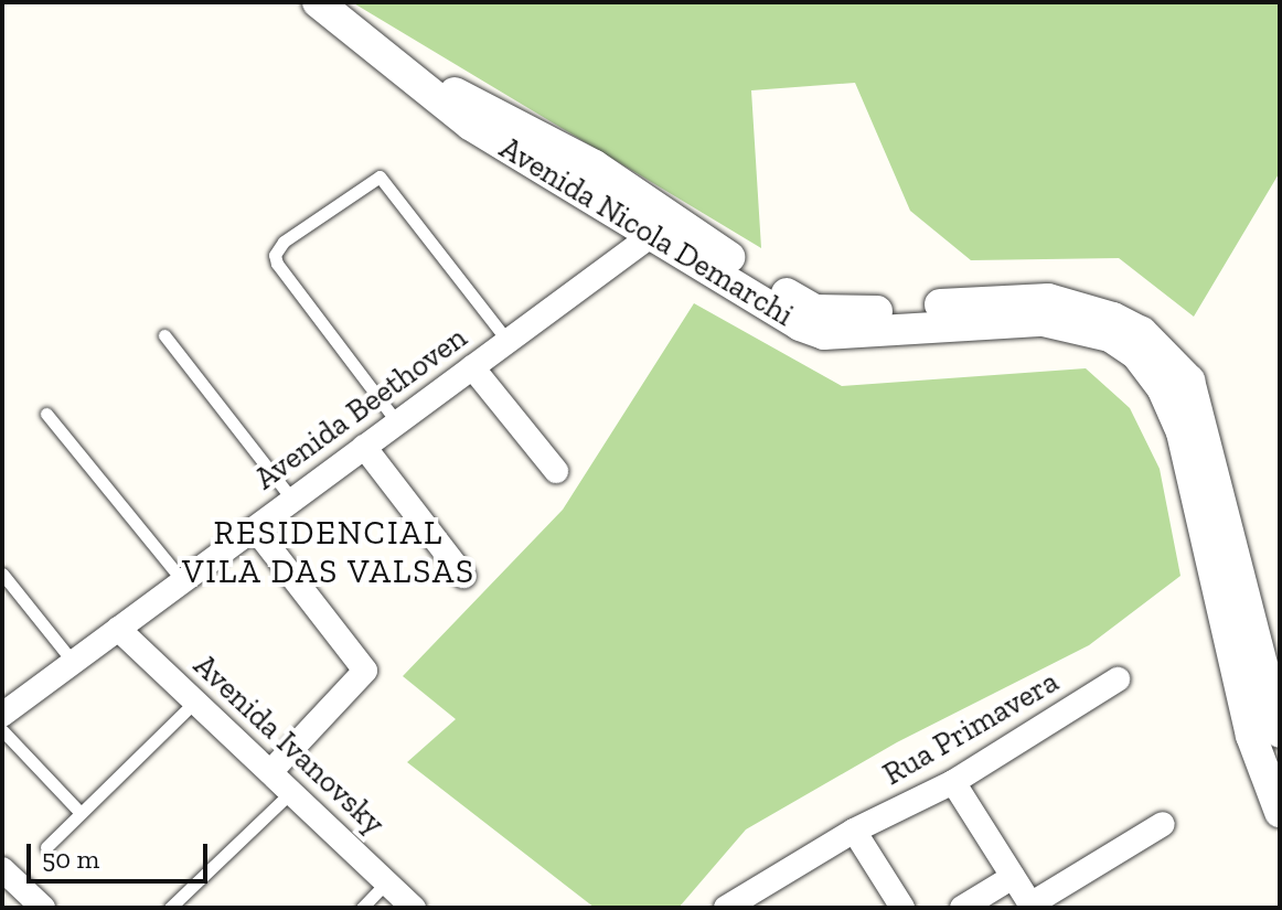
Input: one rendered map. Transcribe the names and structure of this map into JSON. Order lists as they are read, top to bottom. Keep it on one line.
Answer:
{"streets":{"street":["Avenida Nicola Demarchi","Avenida Beethoven","Rua Primavera","Avenida Ivanovsky"]},"crossings":[["Avenida Nicola Demarchi","Avenida Beethoven"],["Avenida Beethoven","Avenida Ivanovsky"]],"districts":["RESIDENCIAL VILA DAS VALSAS"],"scale_bar":"50 m"}
